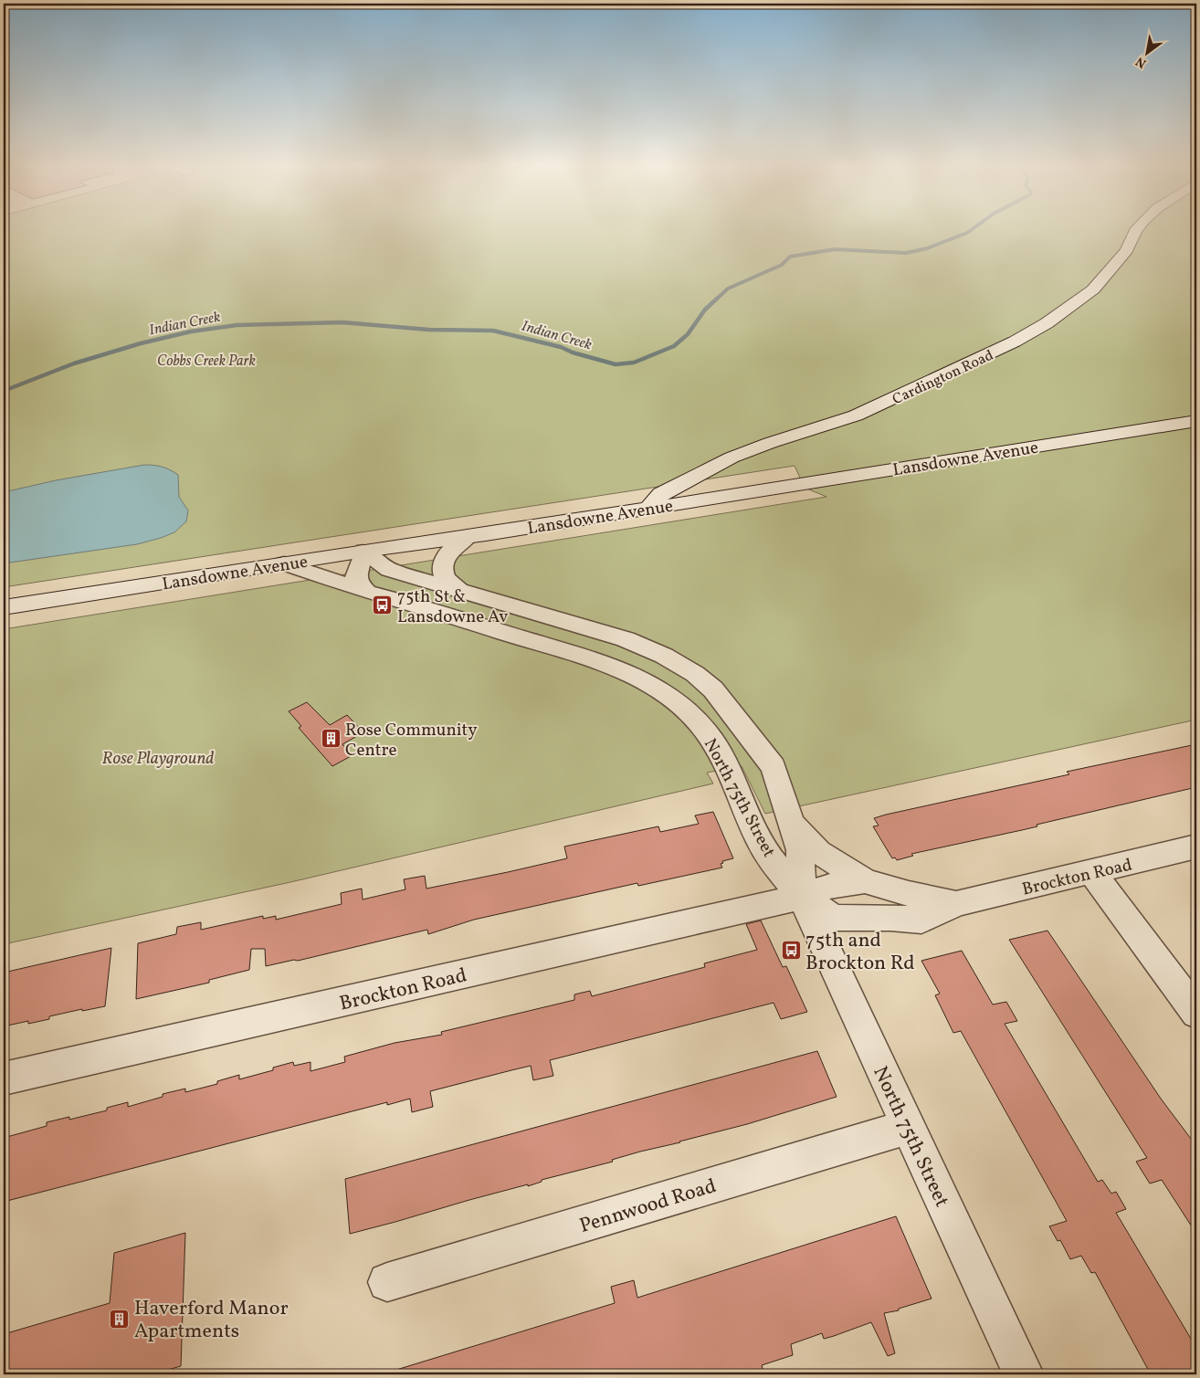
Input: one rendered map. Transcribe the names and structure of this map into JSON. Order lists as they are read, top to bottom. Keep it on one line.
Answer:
{"streets":{"street":["Cardington Road","Lansdowne Avenue","North 75th Street","Brockton Road","Pennwood Road"]},"crossings":[["Cardington Road","Lansdowne Avenue"],["Lansdowne Avenue","North 75th Street"],["North 75th Street","Brockton Road"],["North 75th Street","Pennwood Road"]],"water":["Indian Creek"],"parks":["Cobbs Creek Park","Rose Playground"],"places":{"bus stop":["75th St & Lansdowne Av","75th and Brockton Rd"],"building":["Rose Community Centre","Haverford Manor Apartments"]},"north":"bottom left"}
